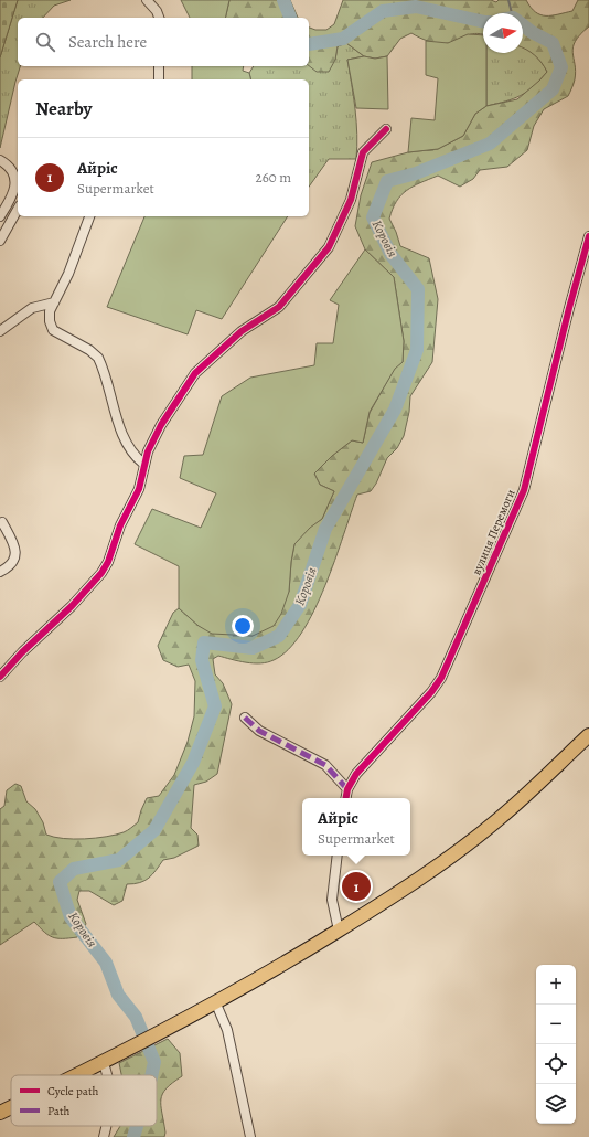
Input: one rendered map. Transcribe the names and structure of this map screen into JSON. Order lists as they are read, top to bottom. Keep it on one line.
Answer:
{"streets":{"street":["вулиця Перемоги"]},"water":["Коровія"],"legend":["Cycle path","Path"],"north":"right","page":{"search":"Search here","heading":"Nearby","list":[{"mark":"1","name":"Айріс","note":"Supermarket","value":"260 m"}],"popup":["Айріс","Supermarket"],"pins":"1","map_buttons":["+","−"]}}
